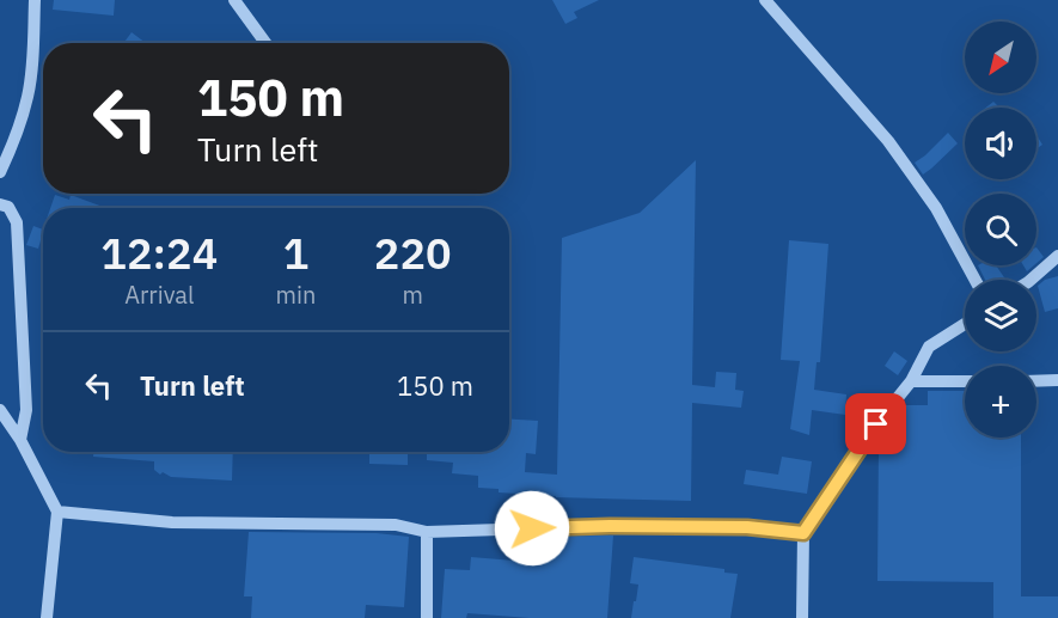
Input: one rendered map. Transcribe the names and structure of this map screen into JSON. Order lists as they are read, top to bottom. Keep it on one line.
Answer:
{"north":"bottom left","page":{"map_buttons":"+","turn":["150 m","Turn left"],"eta":["12:24","Arrival","1","min","220","m"],"list":[{"name":"Turn left","value":"150 m"}]}}
